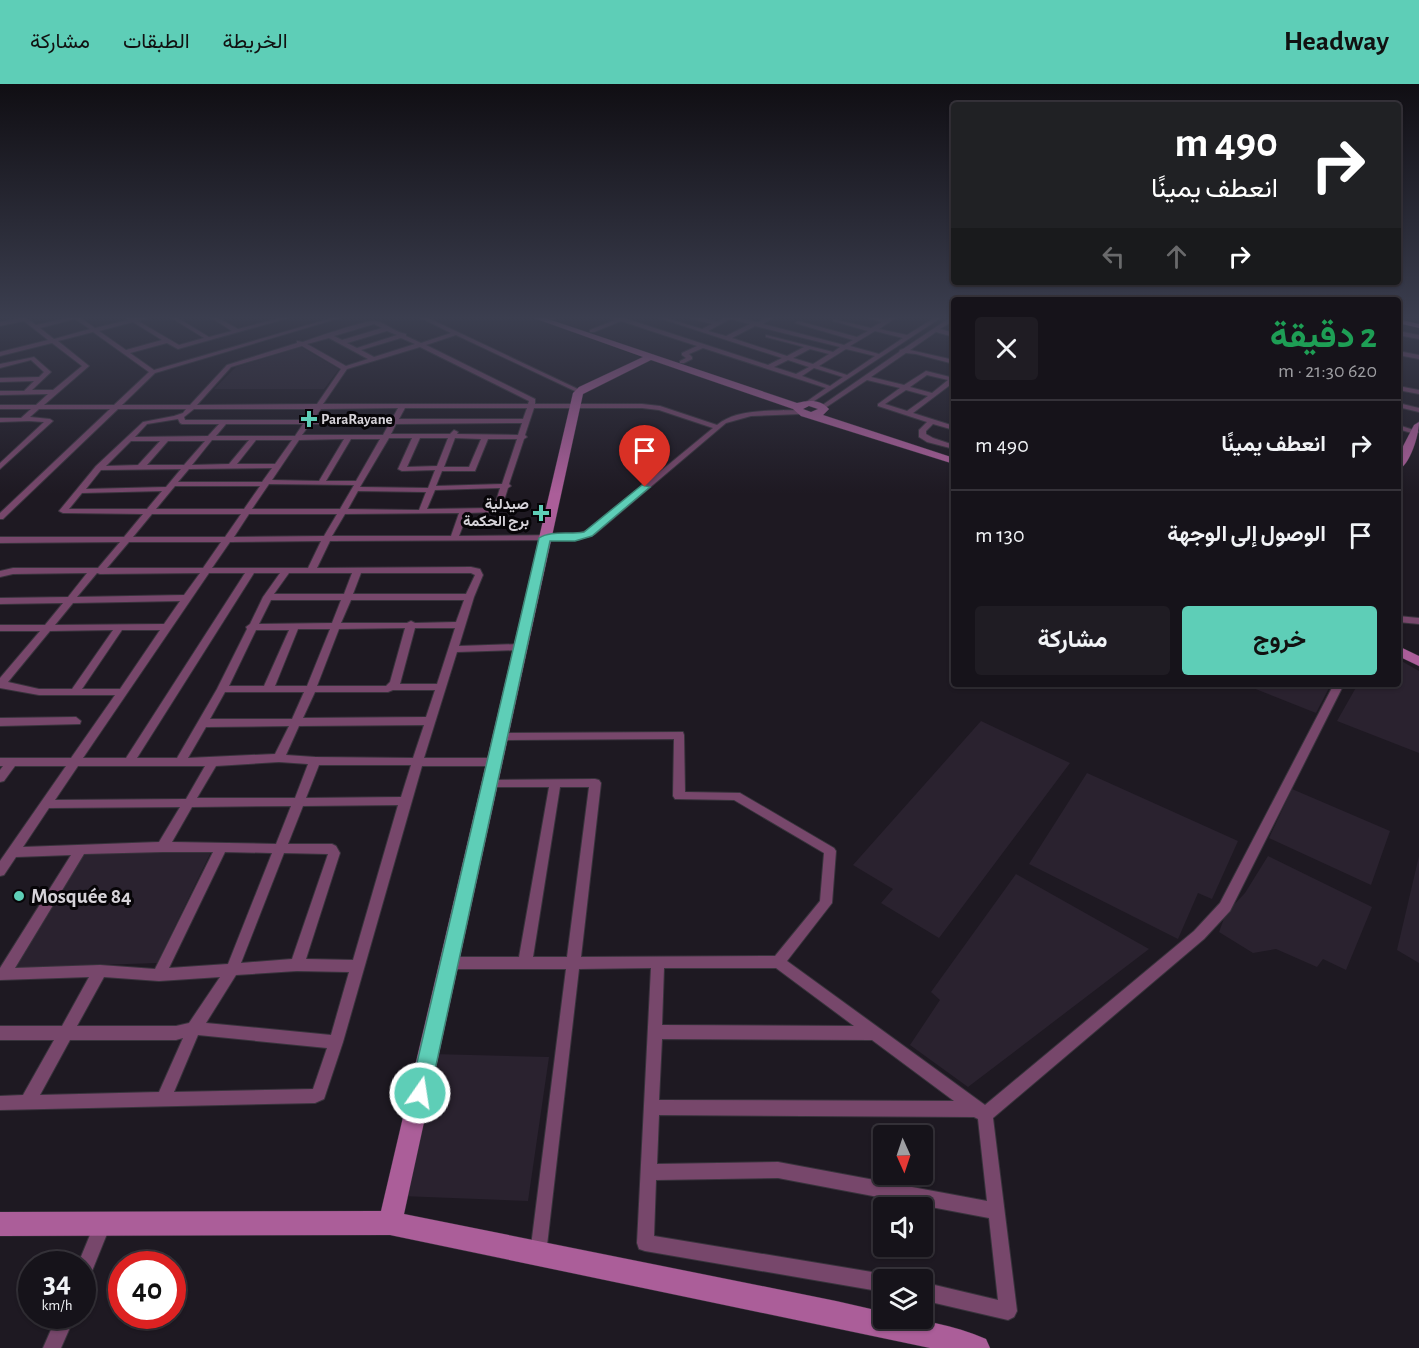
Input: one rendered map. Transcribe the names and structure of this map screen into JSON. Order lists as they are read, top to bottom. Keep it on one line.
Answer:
{"places":{"health":["ParaRayane","صيدلية برج الحكمة"],"other":["Mosquée 84"]},"north":"bottom","page":{"header":"Headway","nav":["الخريطة","الطبقات","مشاركة"],"turn":["490 m","انعطف يمينًا"],"heading":["2 دقيقة","620 m · 21:30"],"list":[{"name":"انعطف يمينًا","value":"490 m"},{"name":"الوصول إلى الوجهة","value":"130 m"}],"buttons":["خروج","مشاركة"],"speed":"34 km/h","limit":"40"}}
